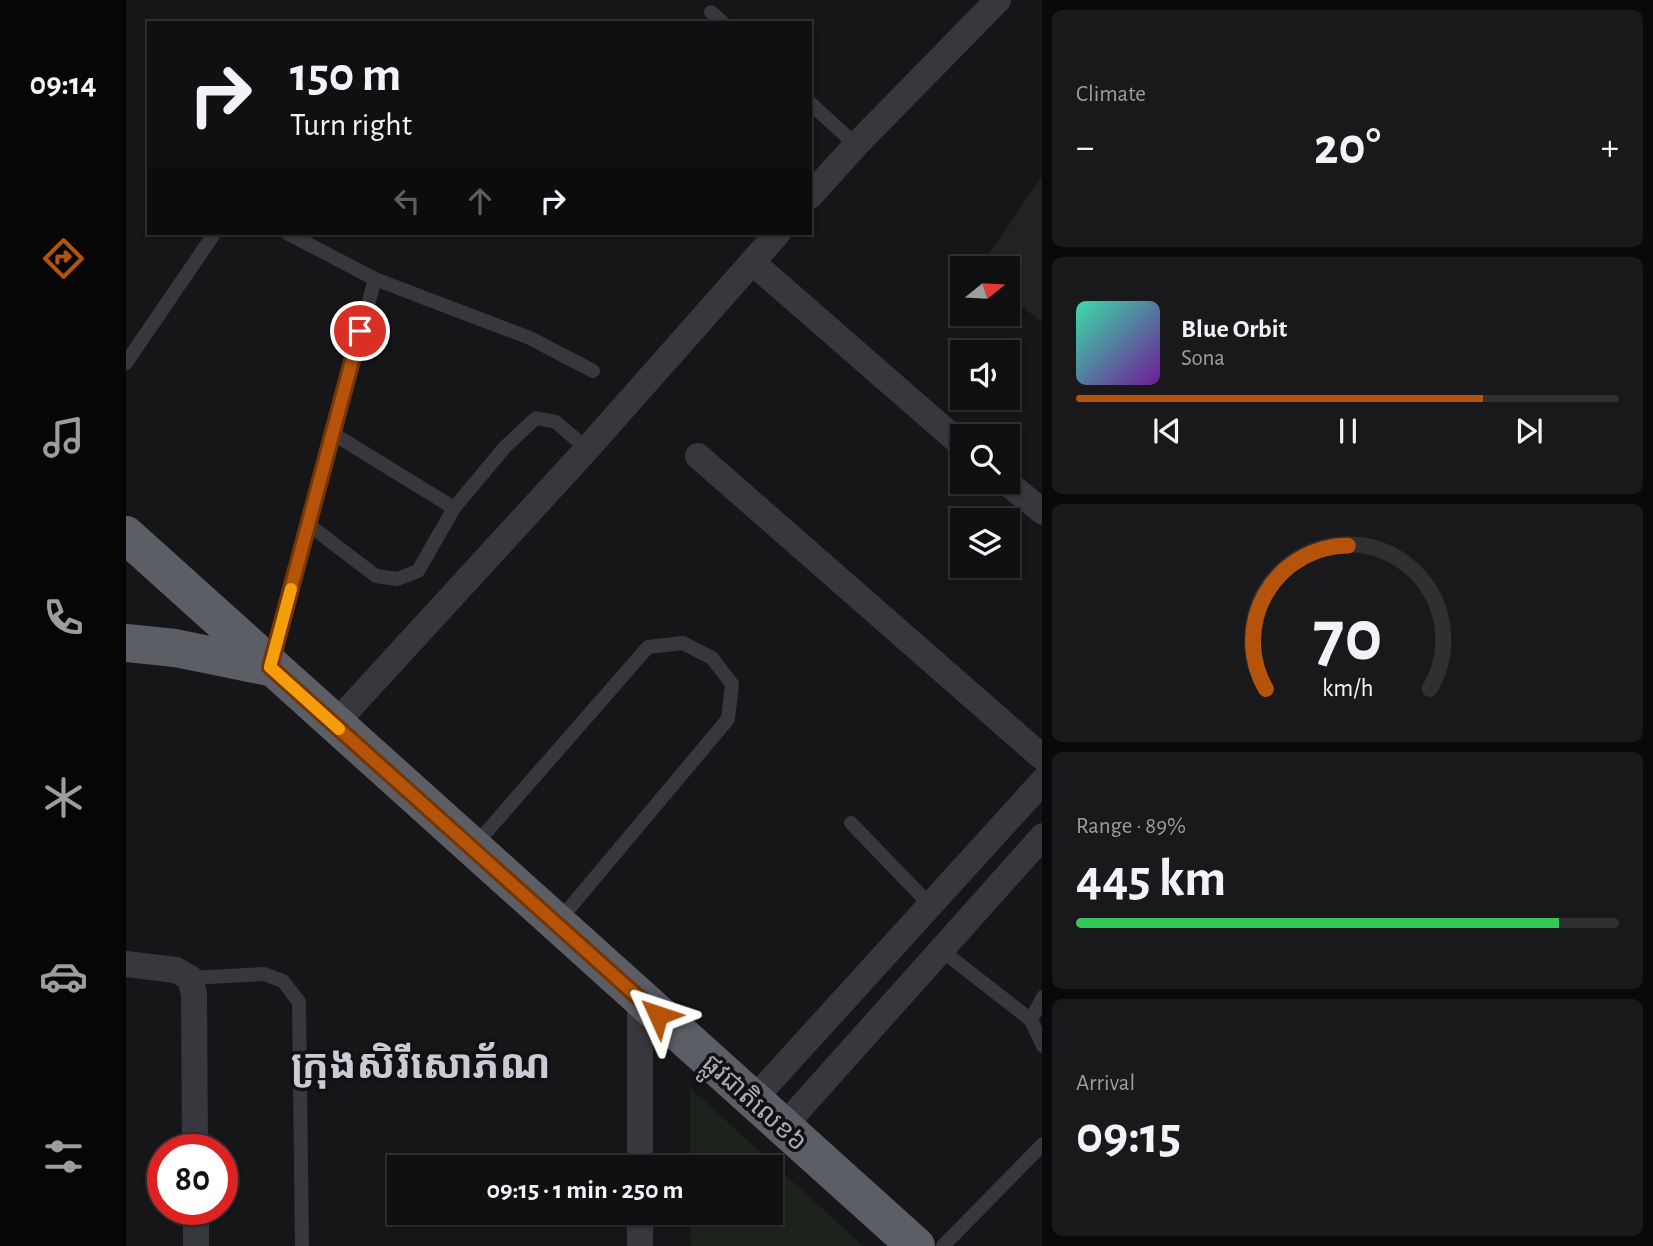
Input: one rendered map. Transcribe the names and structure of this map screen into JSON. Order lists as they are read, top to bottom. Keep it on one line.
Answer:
{"streets":{"highway":["ផ្លូវជាតិលេខ៦"]},"districts":["ក្រុងសិរីសោភ័ណ"],"north":"right","page":{"tabs":"09:14","tile":["Climate",["Range · 89%","445 km"],["Arrival","09:15"]],"turn":["150 m","Turn right"],"heat":["−","20°","+"],"song":["Blue Orbit","Sona"],"limit":"80","trip":"09:15 · 1 min · 250 m","gauge":["70","km/h"]}}
